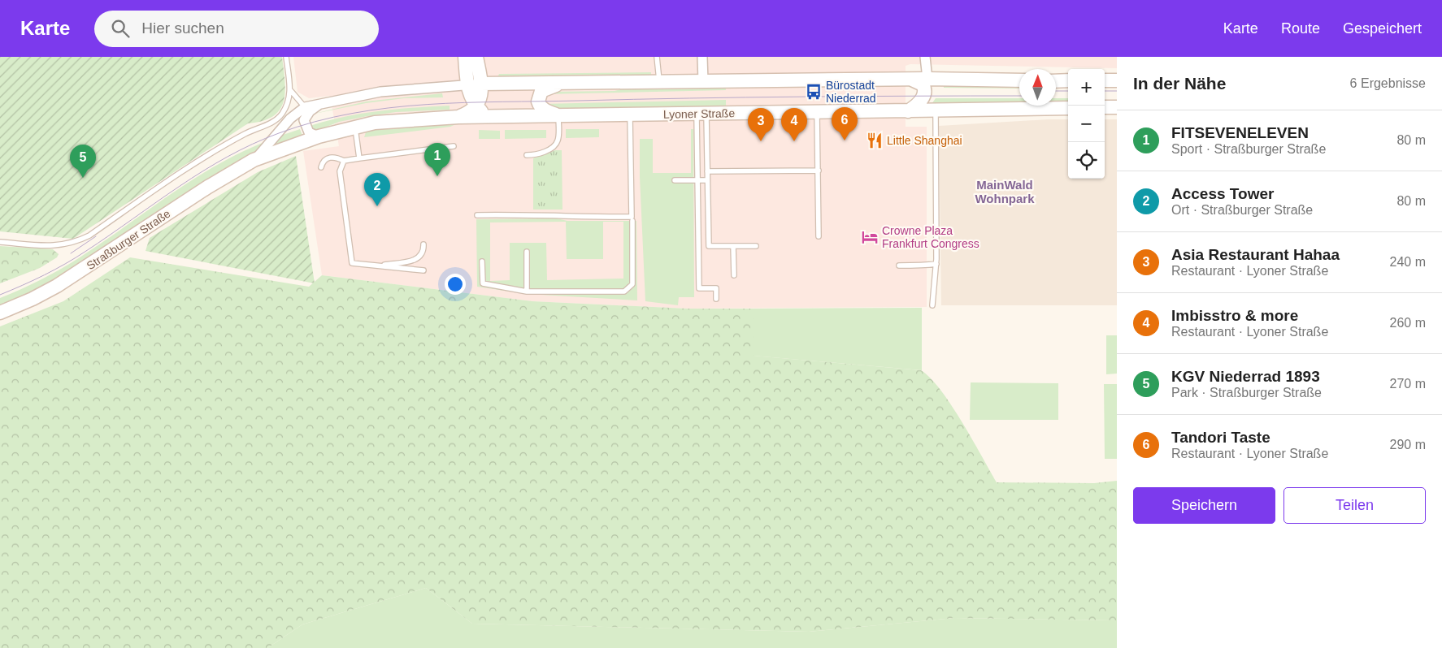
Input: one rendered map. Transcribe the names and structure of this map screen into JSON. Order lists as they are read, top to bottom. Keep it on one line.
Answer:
{"streets":{"main road":["Lyoner Straße","Straßburger Straße"]},"crossings":[["Lyoner Straße","Straßburger Straße"]],"districts":["MainWald Wohnpark"],"places":{"bus stop":["Bürostadt Niederrad"],"restaurant":["Little Shanghai"],"hotel":["Crowne Plaza Frankfurt Congress"]},"north":"top","page":{"header":"Karte","search":"Hier suchen","nav":["Karte","Route","Gespeichert"],"heading":["In der Nähe","6 Ergebnisse"],"map_buttons":["+","−"],"pins":["6","3","4","1","5","2"],"list":[{"mark":"1","name":"FITSEVENELEVEN","note":"Sport · Straßburger Straße","value":"80 m"},{"mark":"2","name":"Access Tower","note":"Ort · Straßburger Straße","value":"80 m"},{"mark":"3","name":"Asia Restaurant Hahaa","note":"Restaurant · Lyoner Straße","value":"240 m"},{"mark":"4","name":"Imbisstro & more","note":"Restaurant · Lyoner Straße","value":"260 m"},{"mark":"5","name":"KGV Niederrad 1893","note":"Park · Straßburger Straße","value":"270 m"},{"mark":"6","name":"Tandori Taste","note":"Restaurant · Lyoner Straße","value":"290 m"}],"buttons":["Speichern","Teilen"]}}
